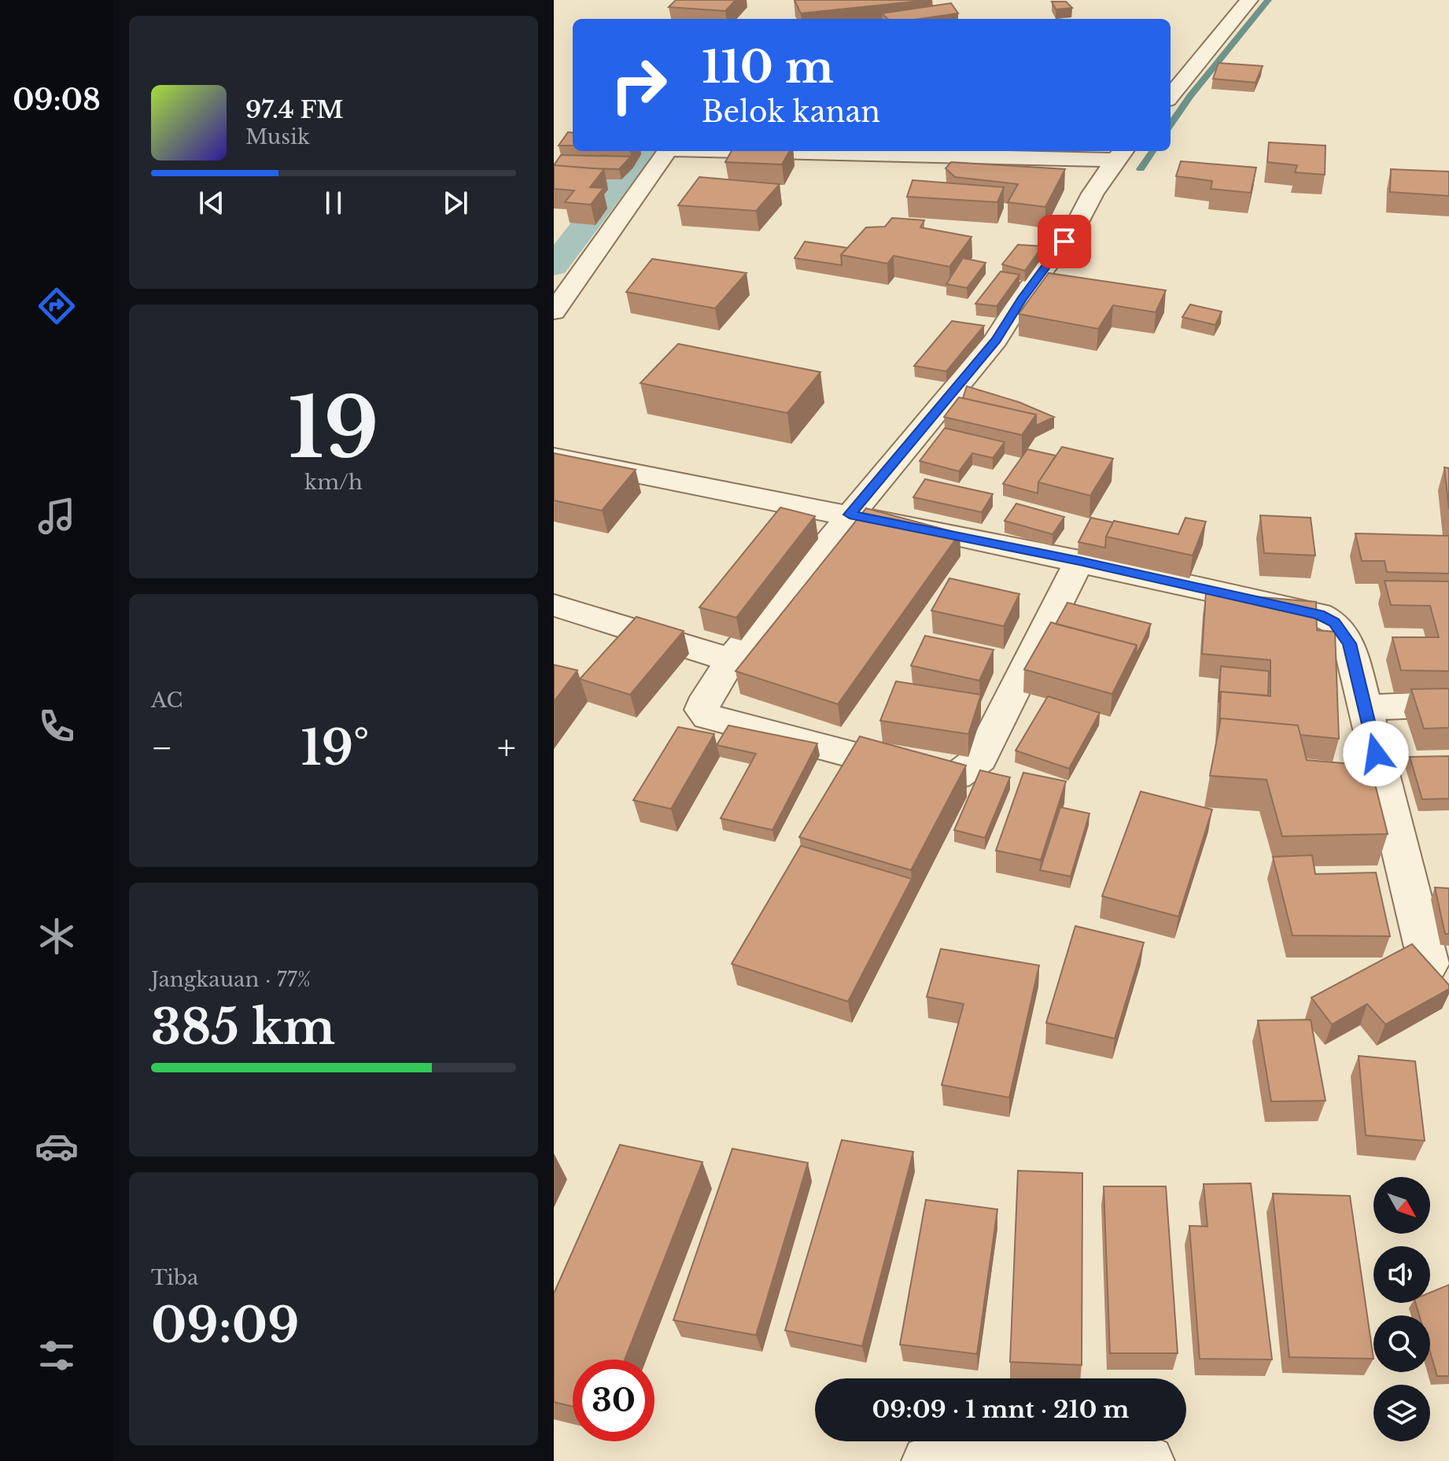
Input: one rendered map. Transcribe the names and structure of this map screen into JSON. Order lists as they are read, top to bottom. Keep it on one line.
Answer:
{"north":"bottom right","page":{"tabs":"09:08","turn":["110 m","Belok kanan"],"song":["97.4 FM","Musik"],"tile":[["19","km/h"],"AC",["Jangkauan · 77%","385 km"],["Tiba","09:09"]],"heat":["−","19°","+"],"limit":"30","trip":"09:09 · 1 mnt · 210 m"}}
